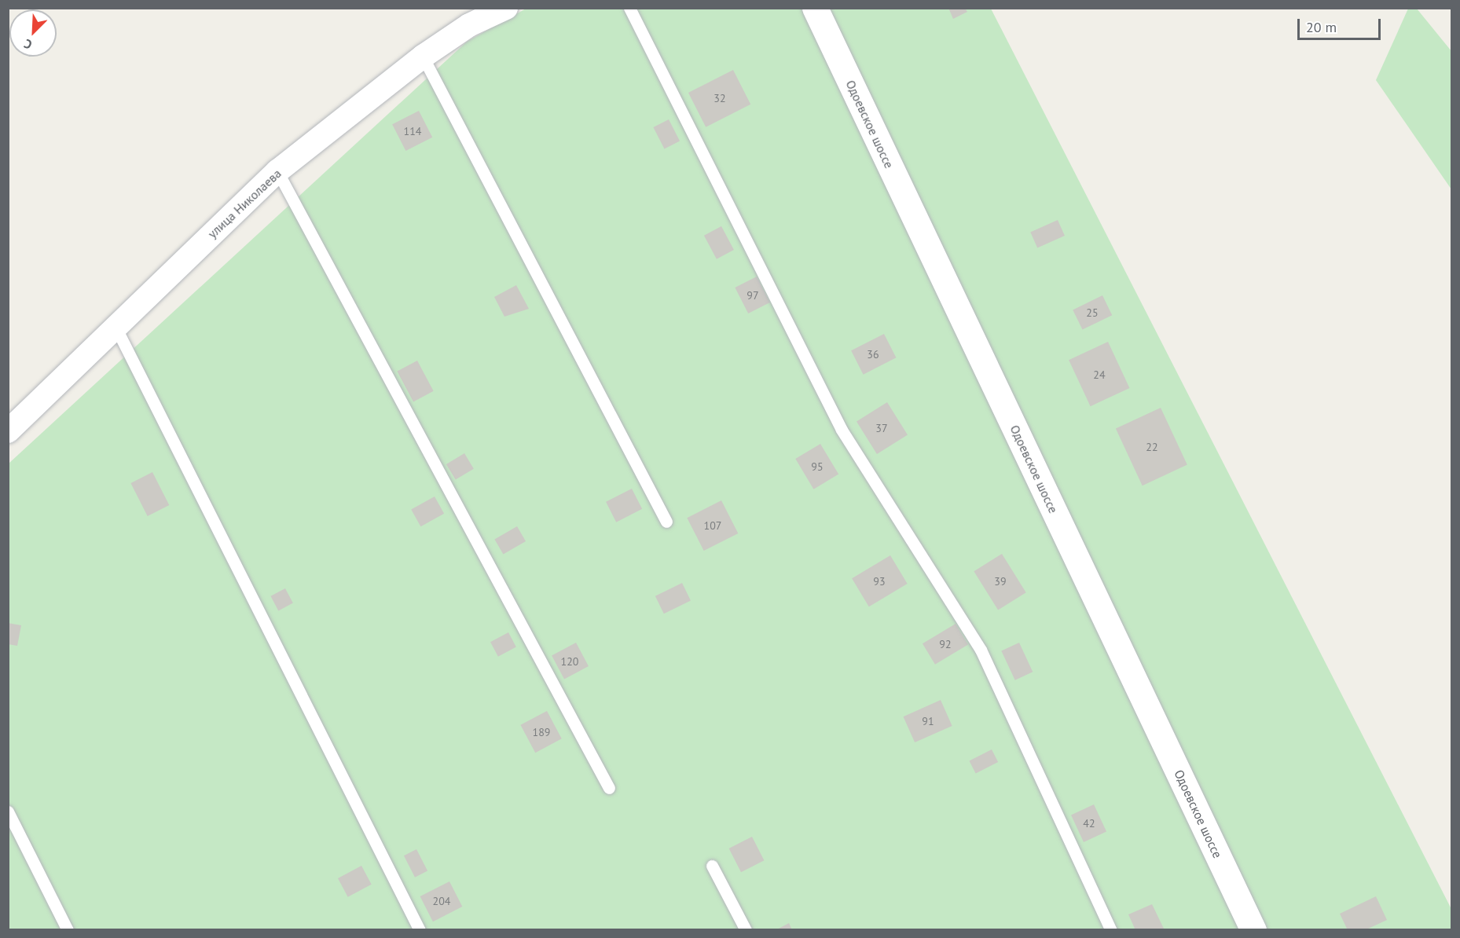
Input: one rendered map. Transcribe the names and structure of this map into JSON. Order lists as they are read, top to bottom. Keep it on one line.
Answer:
{"streets":{"main road":["Одоевское шоссе"],"street":["улица Николаева"]},"house_numbers":["32","114","97","25","36","24","37","22","95","107","93","39","92","120","91","189","42","204"],"scale_bar":"20 m","north":"bottom left"}
